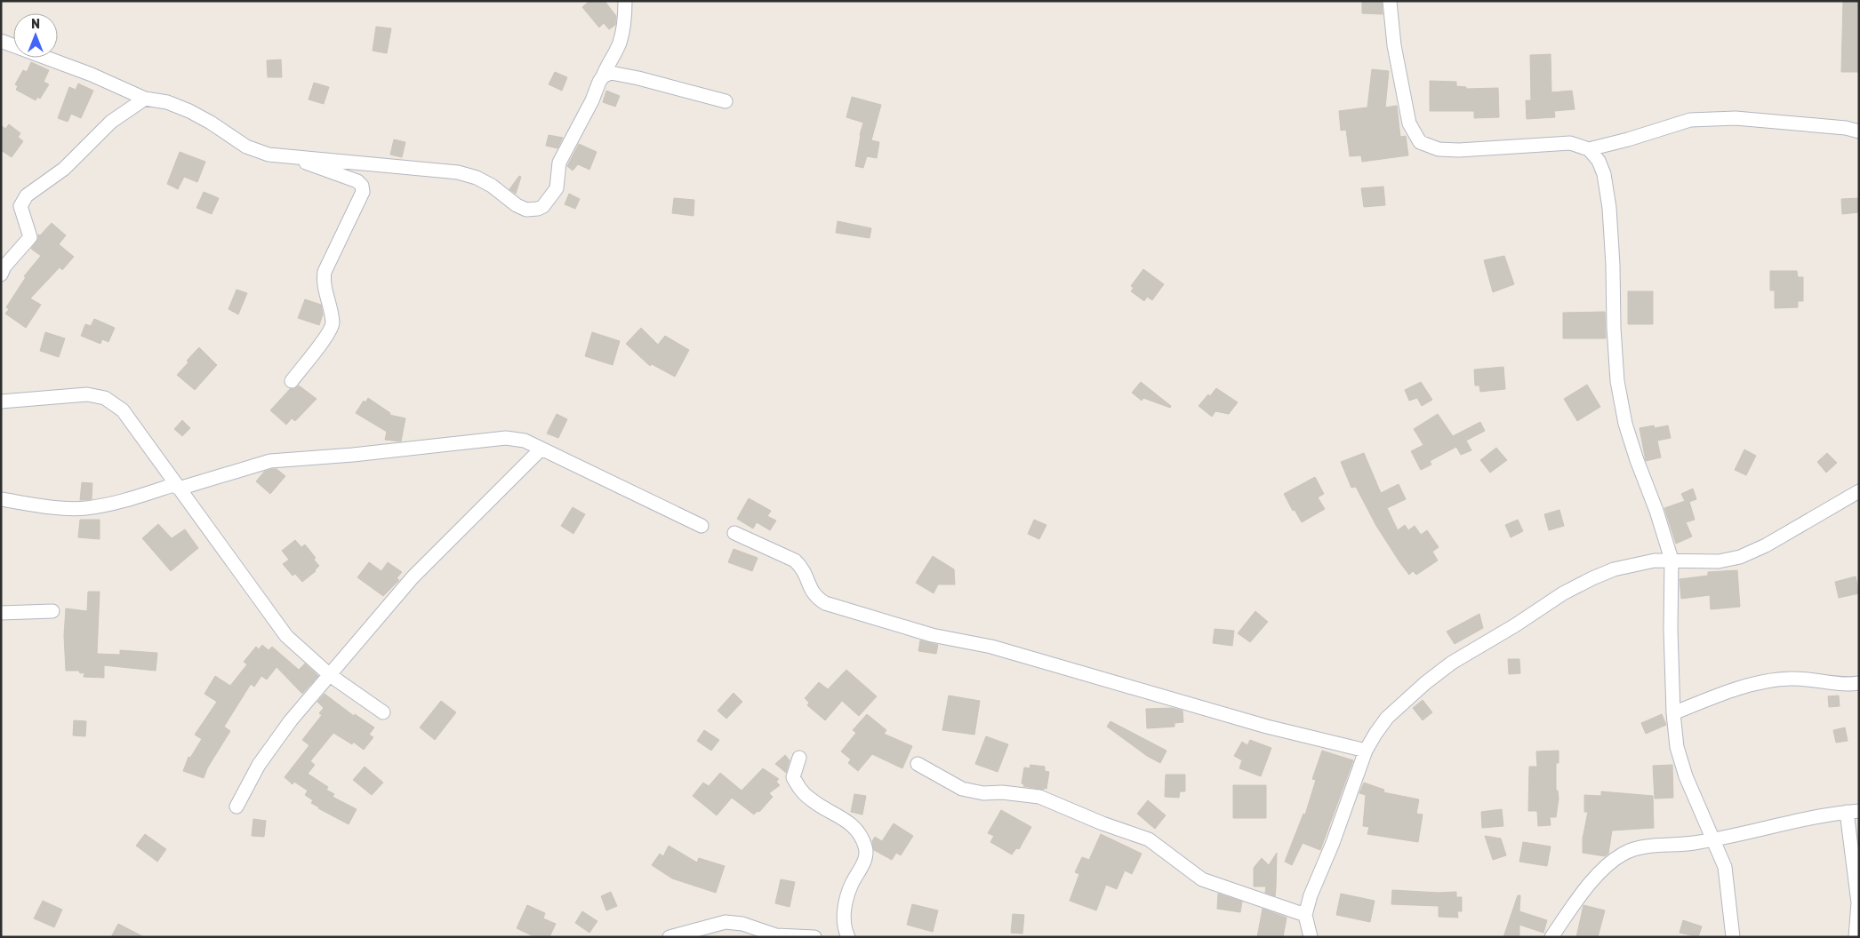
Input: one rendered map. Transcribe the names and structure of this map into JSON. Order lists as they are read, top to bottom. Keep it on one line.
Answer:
{"north":"top"}
